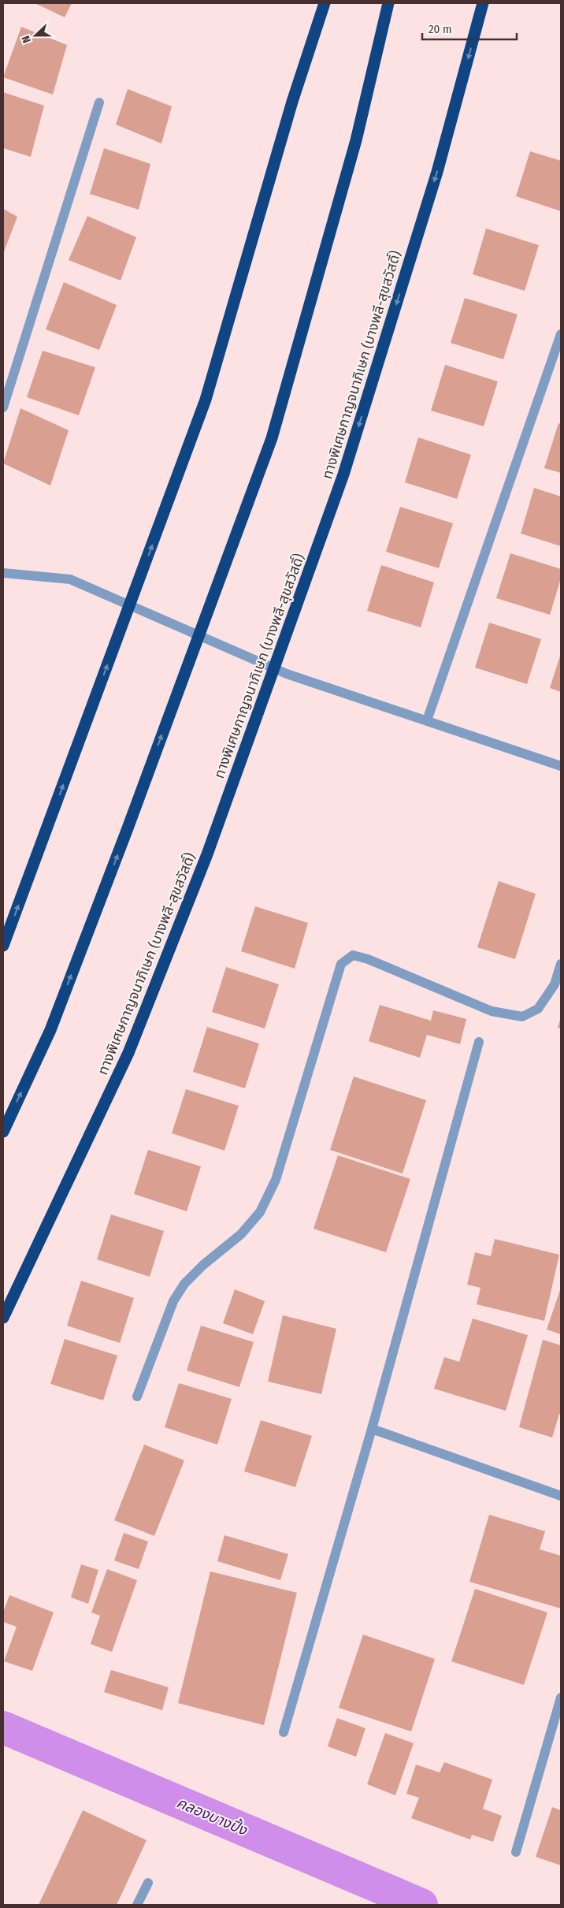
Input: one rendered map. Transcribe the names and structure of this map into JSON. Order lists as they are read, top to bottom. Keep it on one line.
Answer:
{"streets":{"highway":["ทางพิเศษกาญจนาภิเษก (บางพลี-สุขสวัสดิ์)"]},"water":["คลองบางปิ้ง"],"scale_bar":"20 m","north":"left"}
